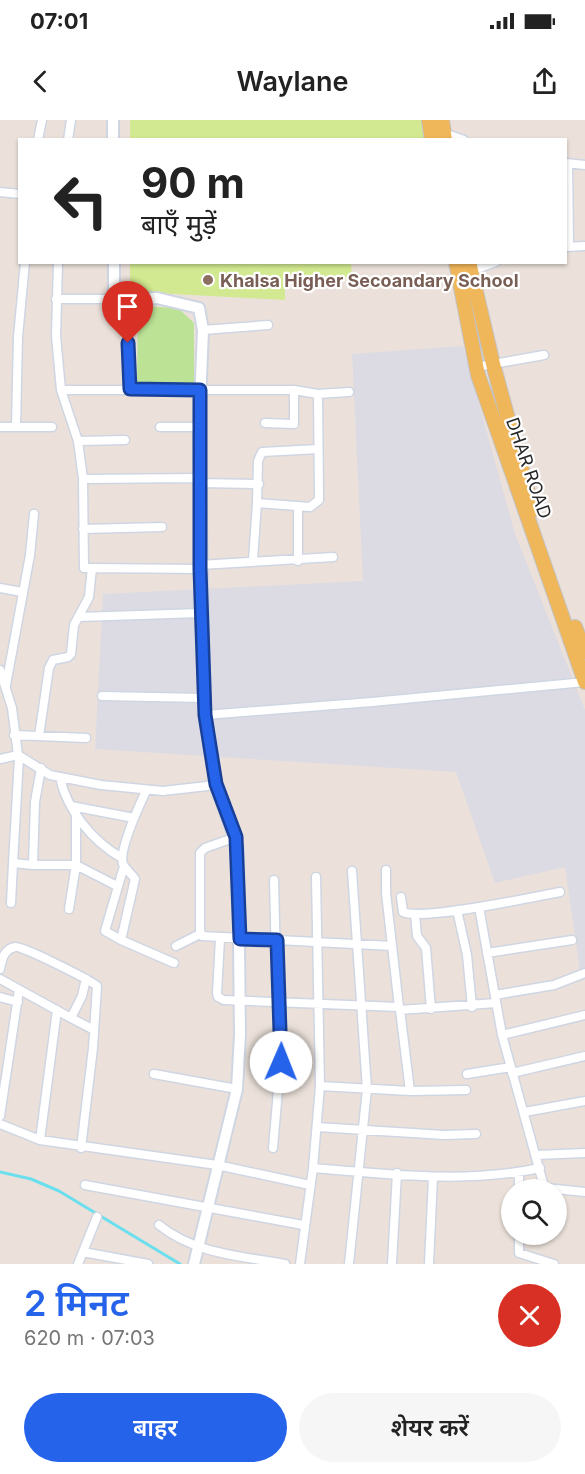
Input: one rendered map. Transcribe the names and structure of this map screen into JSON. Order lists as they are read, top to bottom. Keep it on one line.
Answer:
{"streets":{"main road":["DHAR ROAD"]},"places":["Khalsa Higher Secoandary School"],"page":{"status":"07:01","header":"Waylane","turn":["90 m","बाएँ मुड़ें"],"heading":["2 मिनट","620 m · 07:03"],"buttons":["बाहर","शेयर करें"]}}
